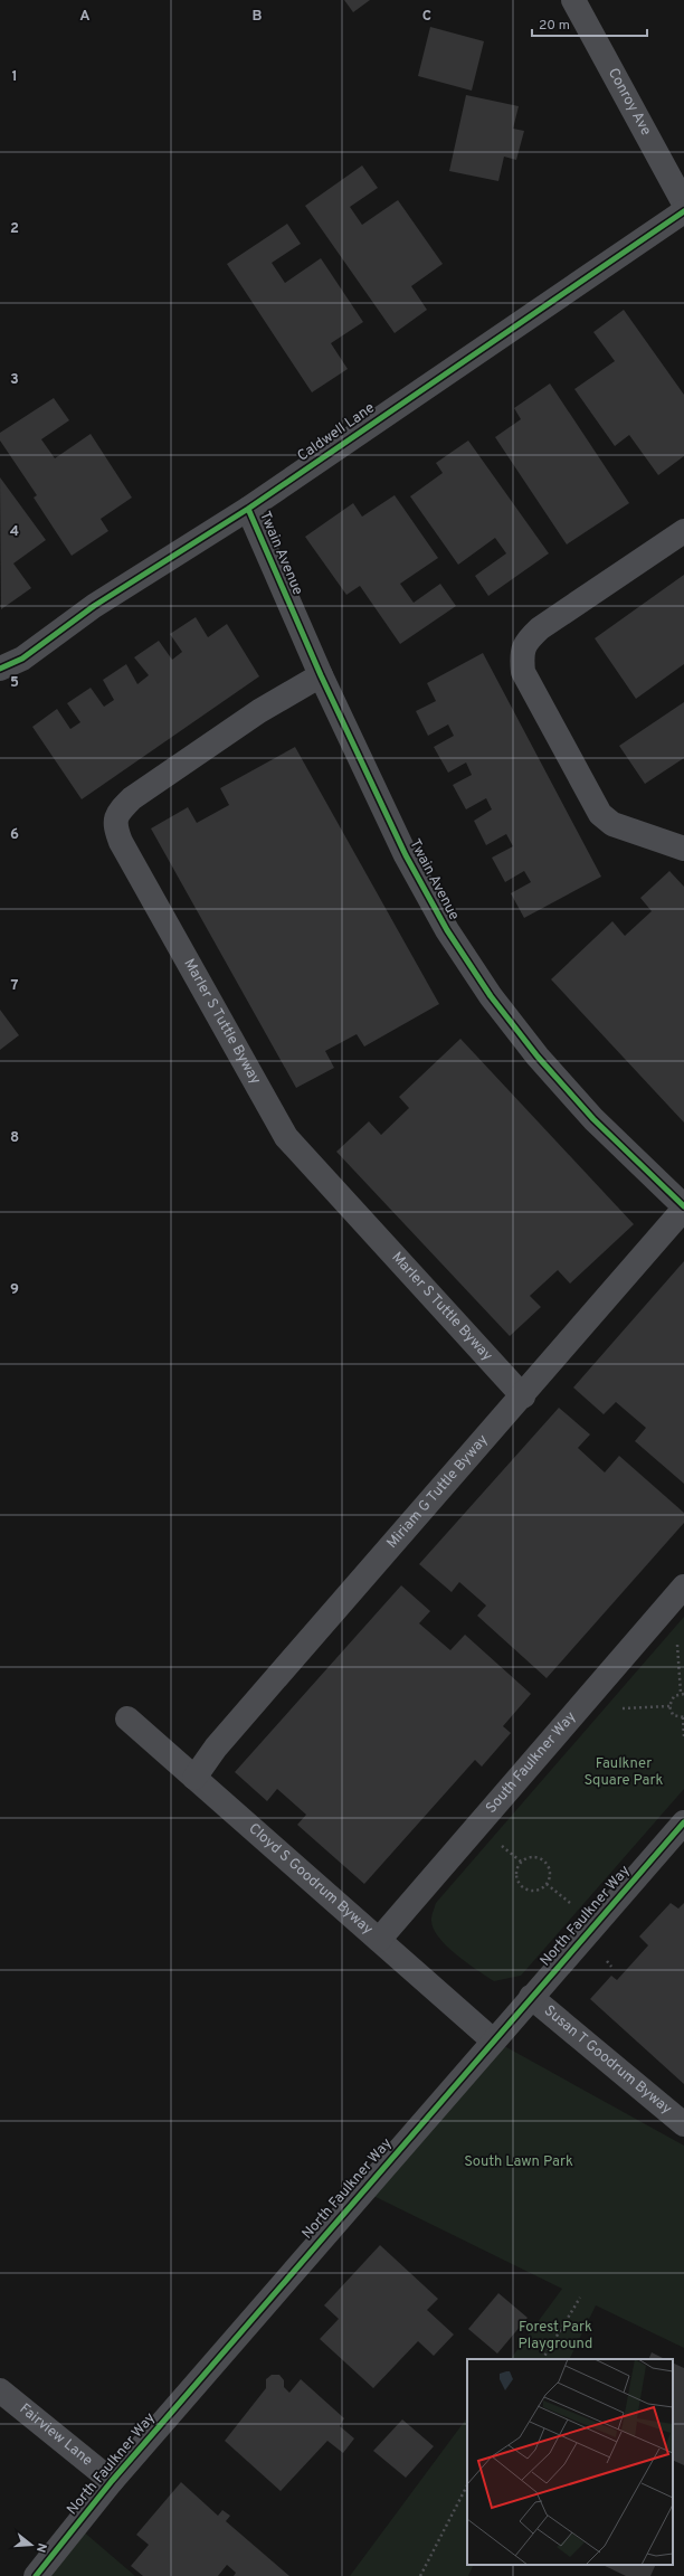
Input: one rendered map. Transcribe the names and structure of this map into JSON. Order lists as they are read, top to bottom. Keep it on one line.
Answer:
{"streets":{"street":["Conroy Ave","Caldwell Lane","Twain Avenue","Marler S Tuttle Byway","Miriam G Tuttle Byway","South Faulkner Way","Cloyd S Goodrum Byway","North Faulkner Way","Susan T Goodrum Byway","Fairview Lane"]},"crossings":[["Caldwell Lane","Twain Avenue"],["Twain Avenue","Marler S Tuttle Byway"],["Twain Avenue","Miriam G Tuttle Byway"],["Marler S Tuttle Byway","Miriam G Tuttle Byway"],["Miriam G Tuttle Byway","Cloyd S Goodrum Byway"],["South Faulkner Way","Cloyd S Goodrum Byway"],["Cloyd S Goodrum Byway","North Faulkner Way"],["North Faulkner Way","Susan T Goodrum Byway"],["North Faulkner Way","Fairview Lane"]],"parks":["Faulkner Square Park","South Lawn Park","Forest Park Playground"],"scale_bar":"20 m","north":"right","grid":{"columns":["A","B","C"],"rows":["1","2","3","4","5","6","7","8","9"]}}
